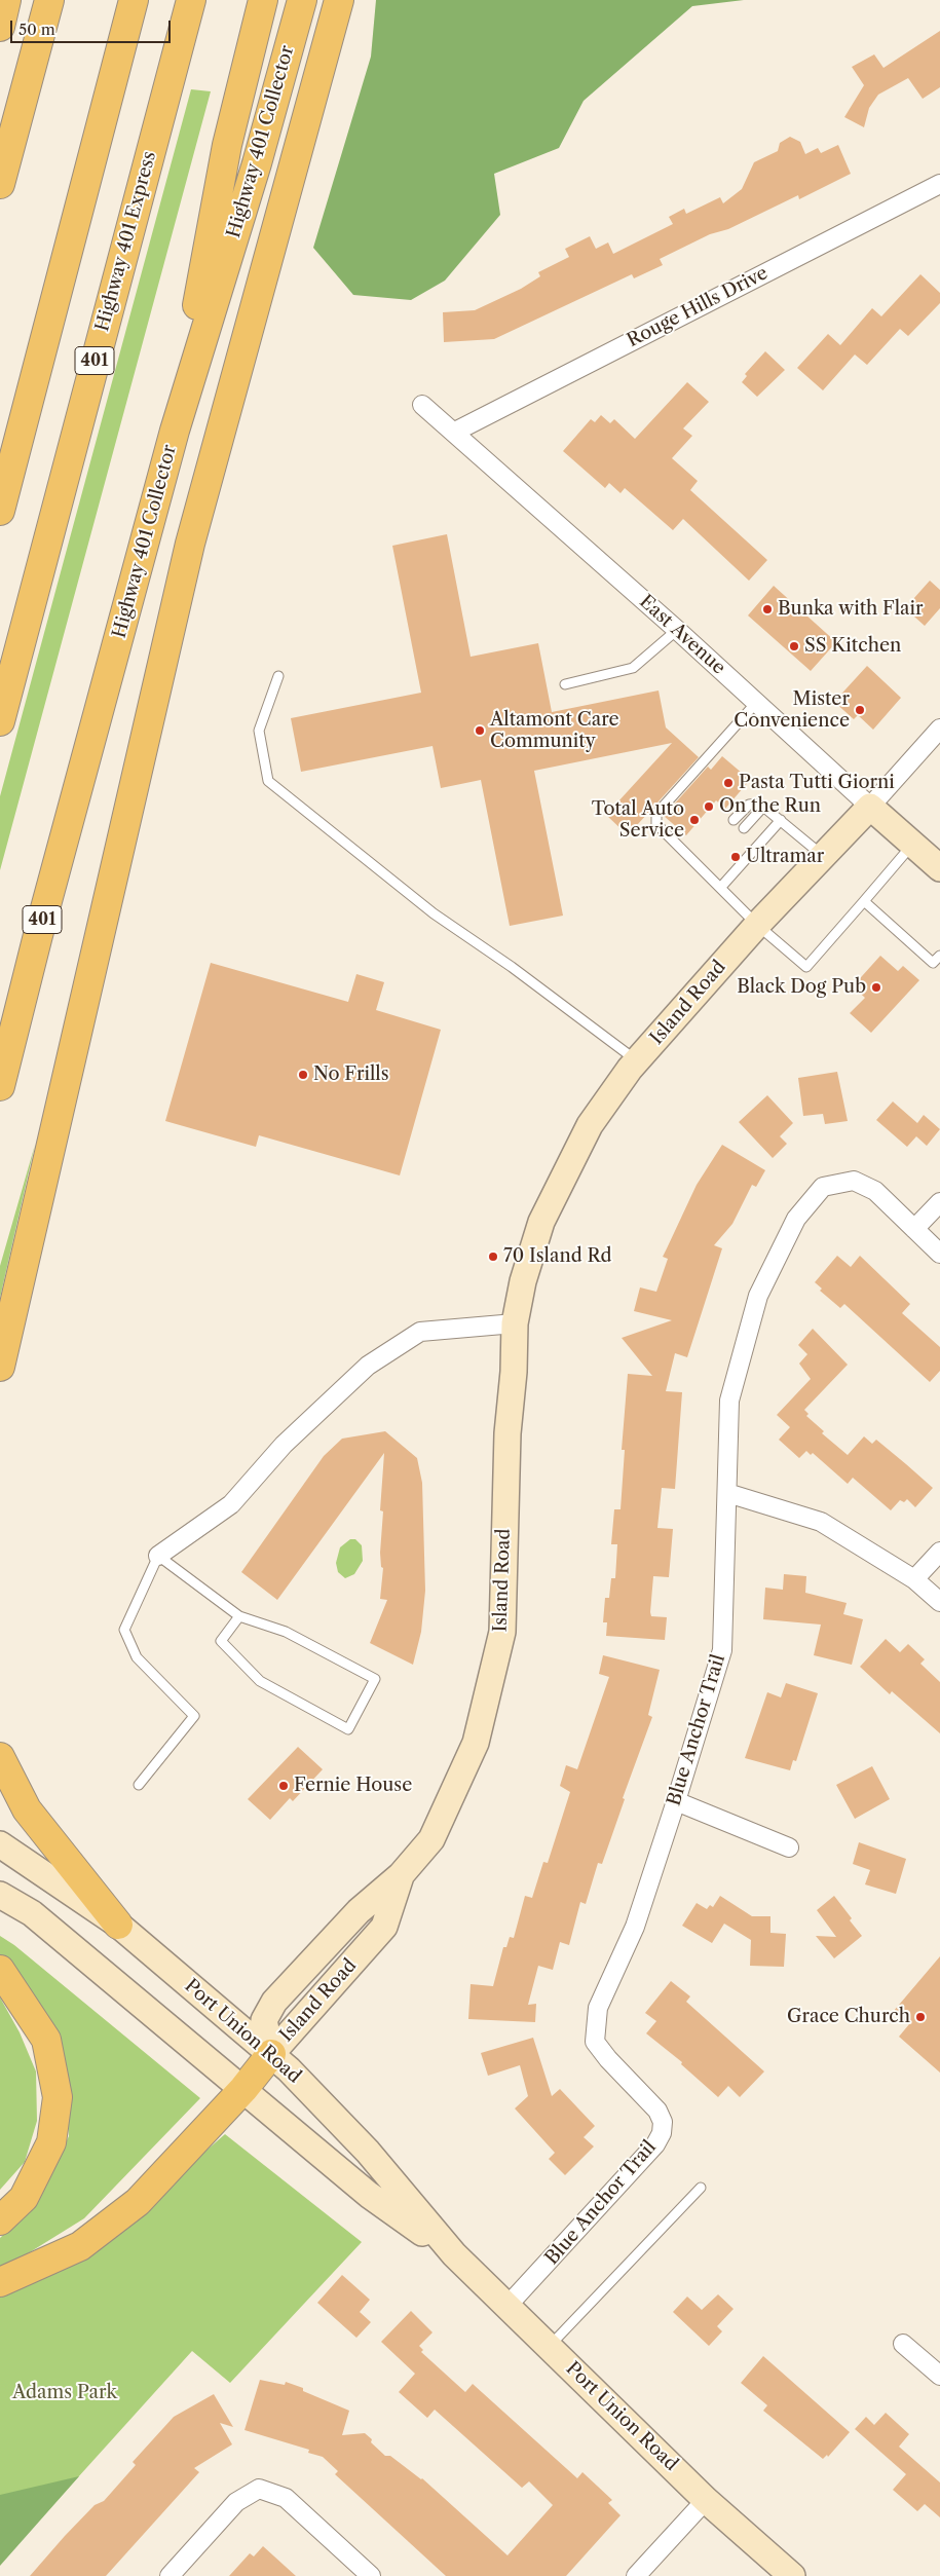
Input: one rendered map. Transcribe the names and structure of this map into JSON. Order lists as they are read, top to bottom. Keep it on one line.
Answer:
{"streets":{"highway":["Highway 401 Collector","Highway 401 Express","401"],"main road":["East Avenue","Island Road","Port Union Road"],"street":["Rouge Hills Drive","Blue Anchor Trail"]},"crossings":[["Rouge Hills Drive","East Avenue"],["East Avenue","Island Road"],["Island Road","Port Union Road"],["Blue Anchor Trail","Port Union Road"]],"parks":["Adams Park"],"places":["Bunka with Flair","SS Kitchen","Mister Convenience","Altamont Care Community","Pasta Tutti Giorni","On the Run","Total Auto Service","Ultramar","Black Dog Pub","No Frills","70 Island Rd","Fernie House","Grace Church"],"scale_bar":"50 m"}
